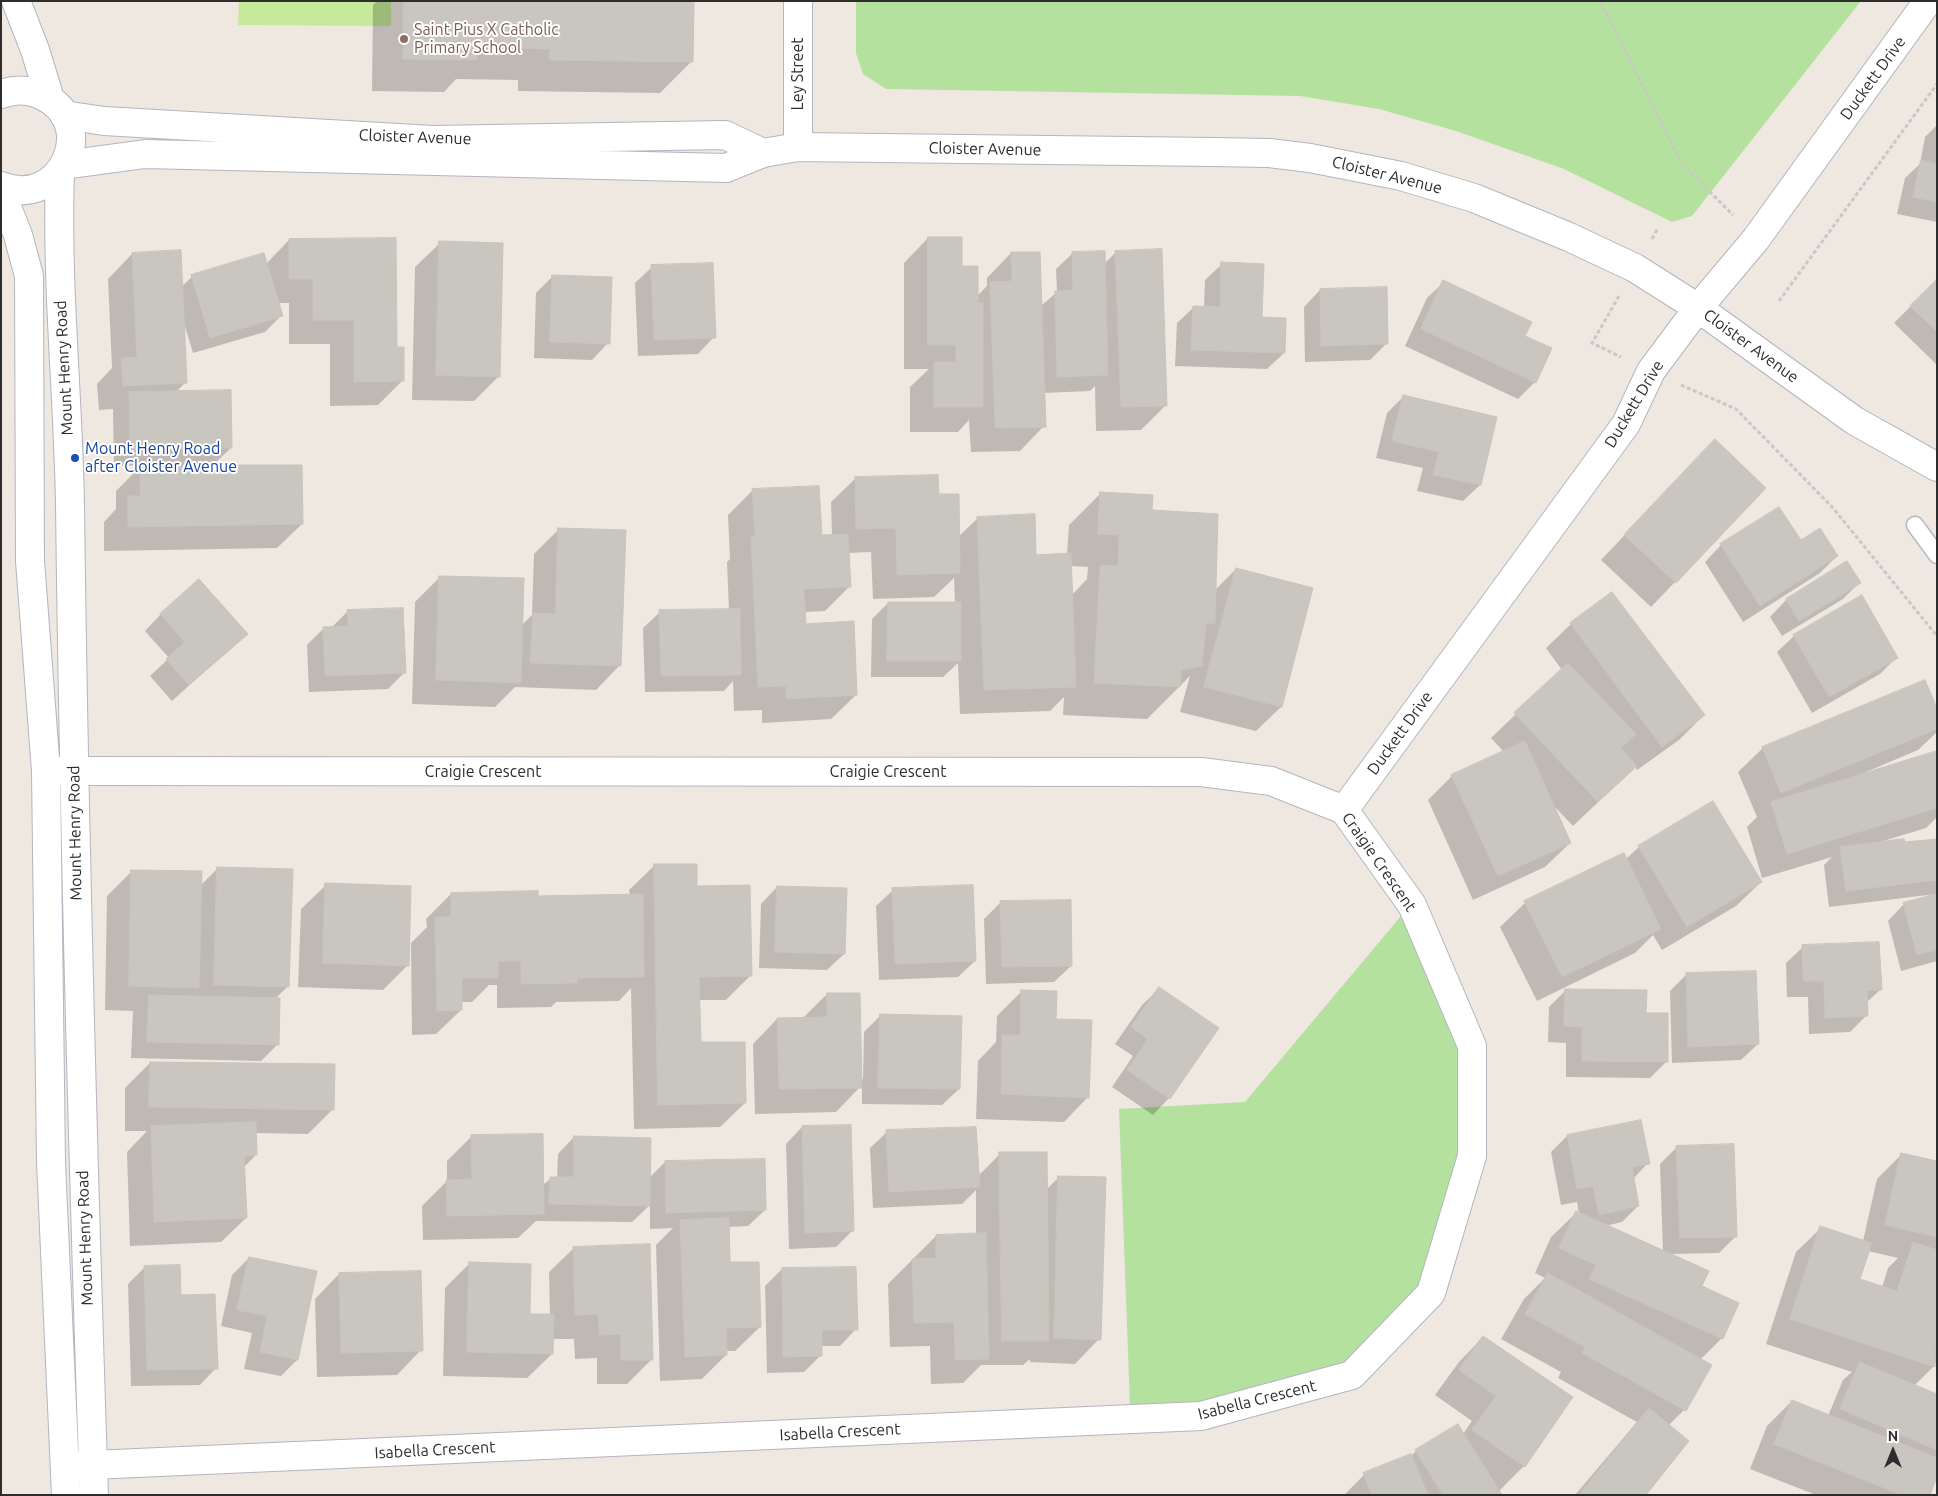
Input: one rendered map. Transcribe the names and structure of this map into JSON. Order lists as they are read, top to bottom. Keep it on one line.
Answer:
{"streets":{"street":["Ley Street","Duckett Drive","Cloister Avenue","Mount Henry Road","Craigie Crescent","Isabella Crescent"]},"crossings":[["Ley Street","Cloister Avenue"],["Duckett Drive","Cloister Avenue"],["Duckett Drive","Craigie Crescent"],["Cloister Avenue","Mount Henry Road"],["Mount Henry Road","Craigie Crescent"],["Mount Henry Road","Isabella Crescent"],["Craigie Crescent","Isabella Crescent"]],"places":["Saint Pius X Catholic Primary School","Mount Henry Road after Cloister Avenue"],"north":"top"}
